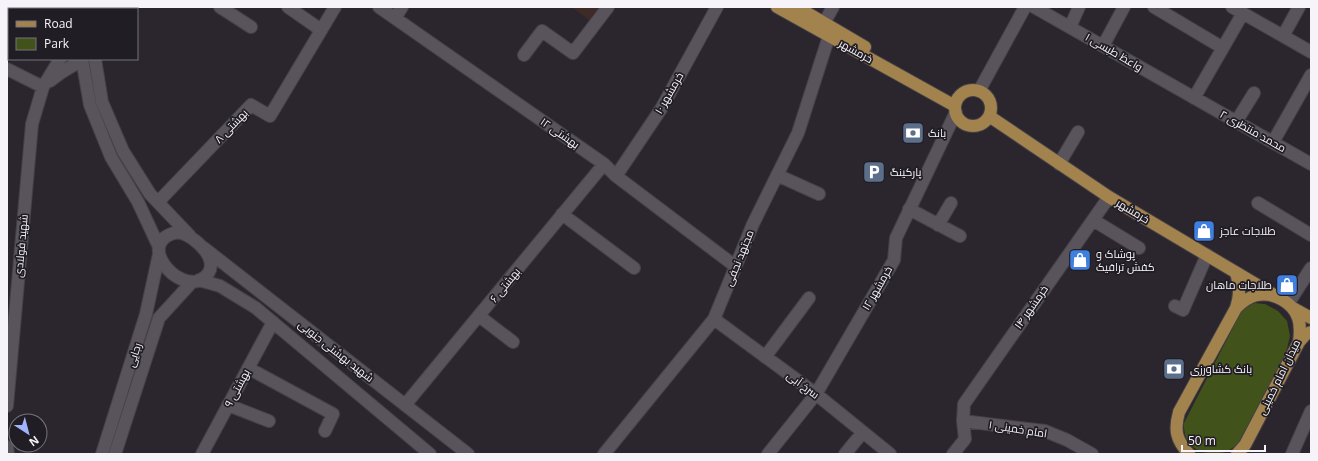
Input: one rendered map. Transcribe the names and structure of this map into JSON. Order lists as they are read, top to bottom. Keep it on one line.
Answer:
{"streets":{"main road":["خرمشهر","میدان امام خمینی"],"street":["واعظ طبسی ۱","خرمشهر ۱۰","بهشتی ۸","محمد منتظری ۲","بهشتی ۱۲","شهید فولادی","مجتهد نجفی","بهشتی ۶","خرمشهر ۱۲","خرمشهر ۱۴","شهید بهشتی جنوبی","رجایی","سرخ آبی","بهشتی ۹","امام خمینی ۱"]},"crossings":[["خرمشهر","مجتهد نجفی"],["خرمشهر","خرمشهر ۱۲"],["خرمشهر","خرمشهر ۱۴"],["خرمشهر","میدان امام خمینی"],["واعظ طبسی ۱","محمد منتظری ۲"],["خرمشهر ۱۰","بهشتی ۱۲"],["بهشتی ۱۲","مجتهد نجفی"],["بهشتی ۱۲","بهشتی ۶"],["مجتهد نجفی","سرخ آبی"],["بهشتی ۶","شهید بهشتی جنوبی"],["خرمشهر ۱۲","سرخ آبی"],["خرمشهر ۱۴","امام خمینی ۱"],["شهید بهشتی جنوبی","رجایی"],["شهید بهشتی جنوبی","بهشتی ۹"]],"places":{"bank":["بانک","بانک کشاورزی"],"parking":["پارکینگ"],"shop":["طلاجات عاجز","پوشاک و کفش ترافیک","طلاجات ماهان"]},"legend":["Road","Park"],"scale_bar":"50 m","north":"bottom right"}
